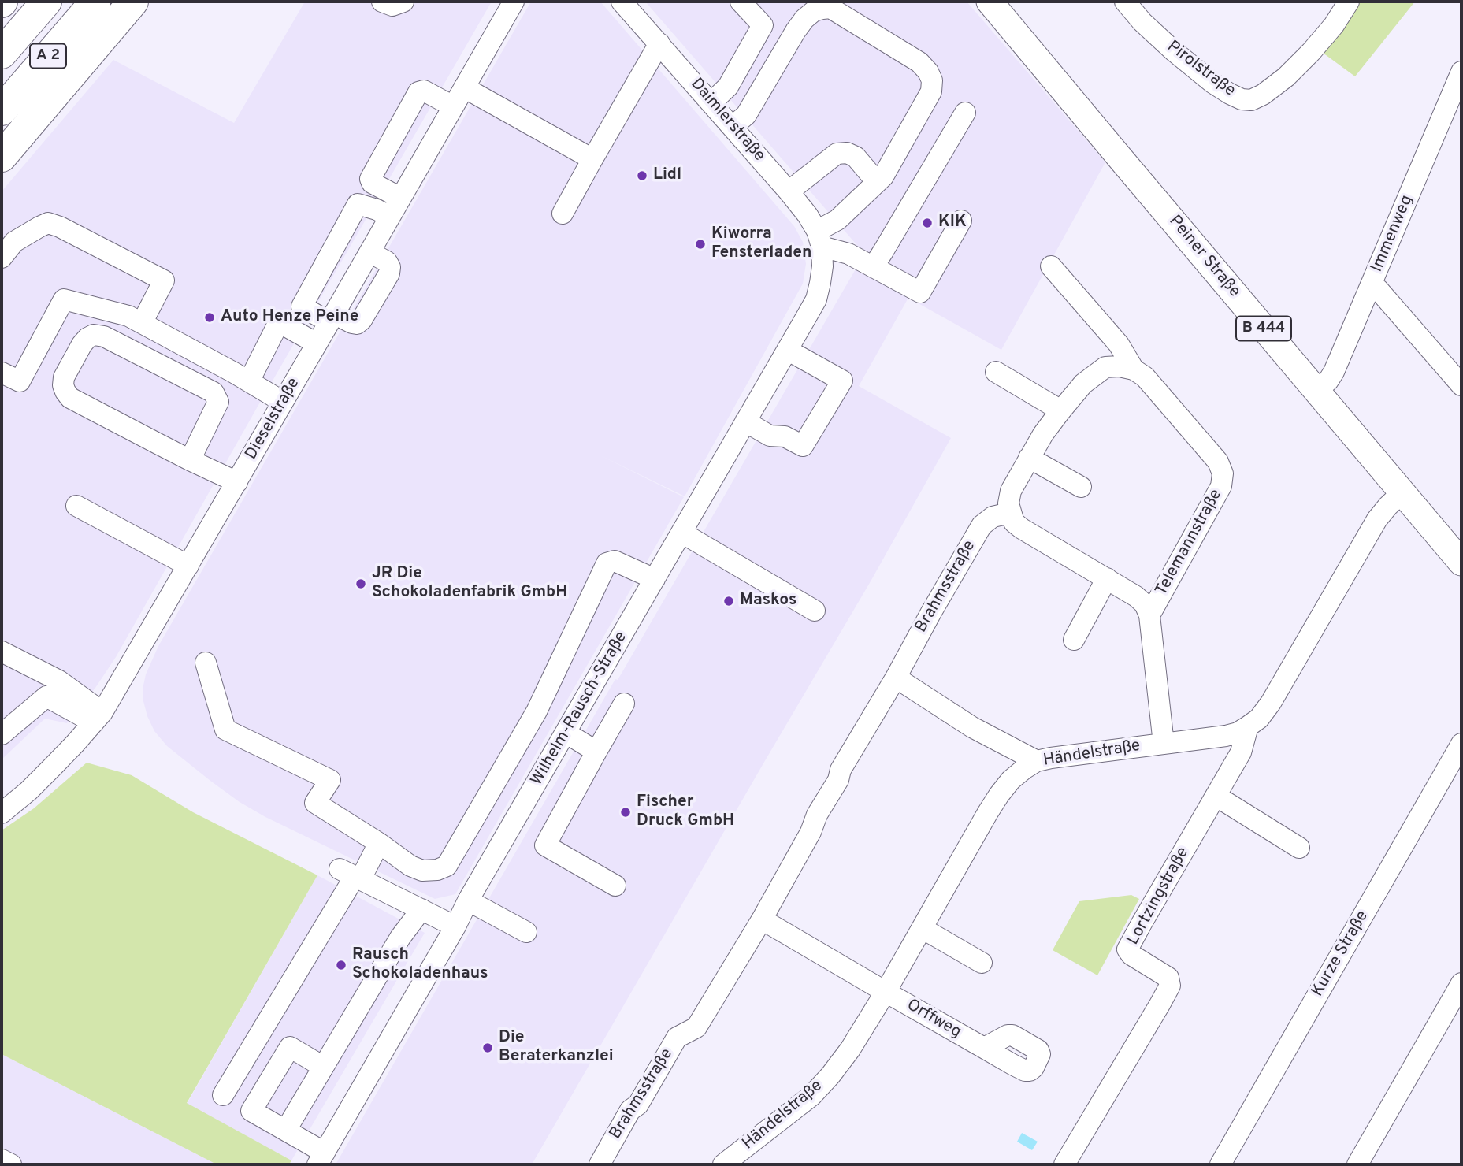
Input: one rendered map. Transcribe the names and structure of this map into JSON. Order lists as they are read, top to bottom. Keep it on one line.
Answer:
{"streets":{"highway":["A 2"],"main road":["Peiner Straße","B 444"],"street":["Pirolstraße","Daimlerstraße","Immenweg","Dieselstraße","Telemannstraße","Brahmsstraße","Wilhelm-Rausch-Straße","Händelstraße","Lortzingstraße","Kurze Straße","Orffweg"]},"crossings":[["Daimlerstraße","Wilhelm-Rausch-Straße"],["Immenweg","Peiner Straße"],["Peiner Straße","Händelstraße"],["Telemannstraße","Brahmsstraße"],["Telemannstraße","Händelstraße"],["Händelstraße","Lortzingstraße"],["Händelstraße","Orffweg"]],"places":["Lidl","KIK","Kiworra Fensterladen","Auto Henze Peine","JR Die Schokoladenfabrik GmbH","Maskos","Fischer Druck GmbH","Rausch Schokoladenhaus","Die Beraterkanzlei"]}
